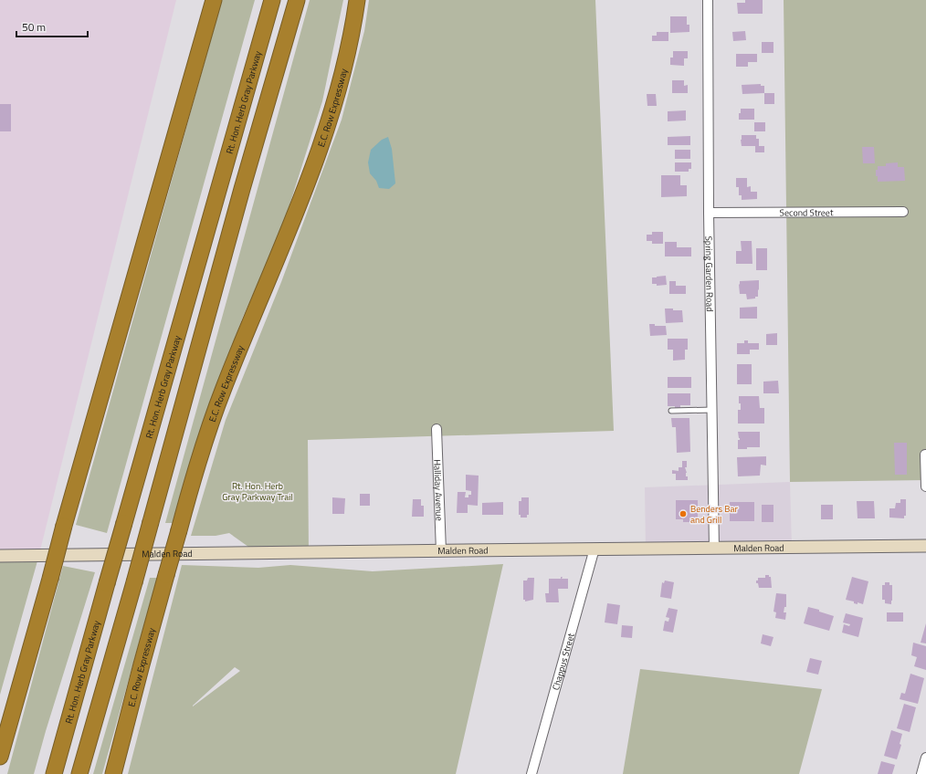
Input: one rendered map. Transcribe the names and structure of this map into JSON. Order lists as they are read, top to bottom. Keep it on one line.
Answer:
{"streets":{"highway":["Rt. Hon. Herb Gray Parkway","E.C. Row Expressway"],"main road":["Malden Road"],"street":["Second Street","Spring Garden Road","Halliday Avenue","Chappus Street"]},"crossings":[["Second Street","Spring Garden Road"],["Spring Garden Road","Malden Road"],["Halliday Avenue","Malden Road"],["Malden Road","Chappus Street"]],"parks":["Rt. Hon. Herb Gray Parkway Trail"],"places":["Benders Bar and Grill"],"scale_bar":"50 m"}
